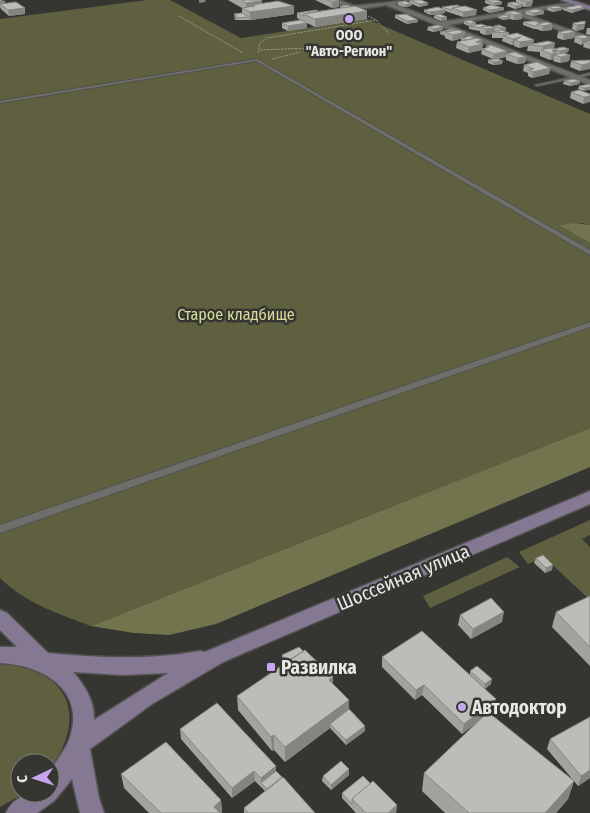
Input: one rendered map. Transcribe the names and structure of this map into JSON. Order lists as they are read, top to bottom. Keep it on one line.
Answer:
{"streets":{"main road":["Шоссейная улица"]},"parks":["Старое кладбище"],"places":{"other":["ООО \"Авто-Регион\"","Автодоктор"],"transit":["Развилка"]},"north":"left"}
